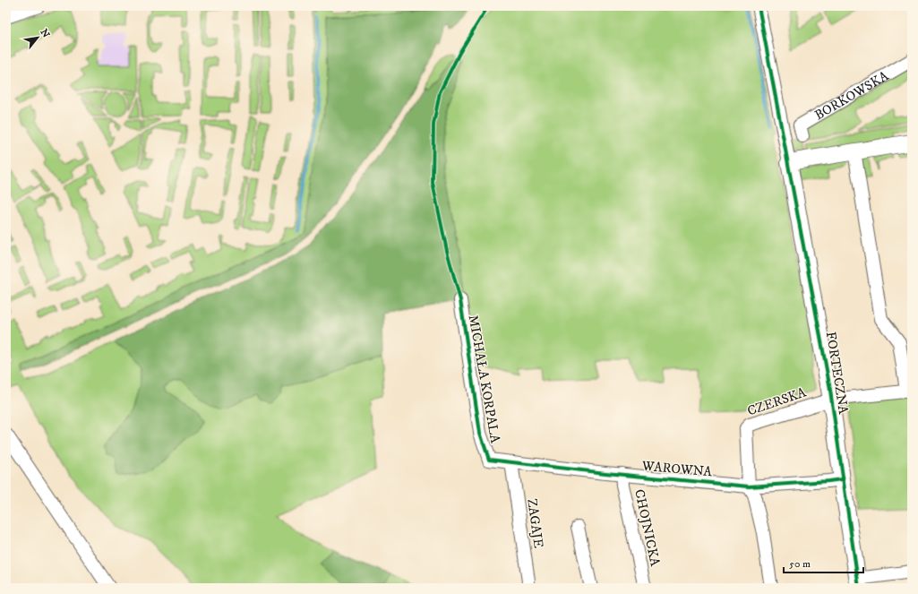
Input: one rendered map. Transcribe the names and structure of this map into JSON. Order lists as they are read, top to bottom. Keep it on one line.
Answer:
{"streets":{"street":["BORKOWSKA","FORTECZNA","MICHAŁA KORPALA","CZERSKA","WAROWNA","ZAGAJE","CHOJNICKA"]},"crossings":[["FORTECZNA","CZERSKA"],["FORTECZNA","WAROWNA"],["MICHAŁA KORPALA","WAROWNA"],["MICHAŁA KORPALA","ZAGAJE"],["CZERSKA","WAROWNA"],["WAROWNA","ZAGAJE"],["WAROWNA","CHOJNICKA"]],"scale_bar":"50 m","north":"top right"}
